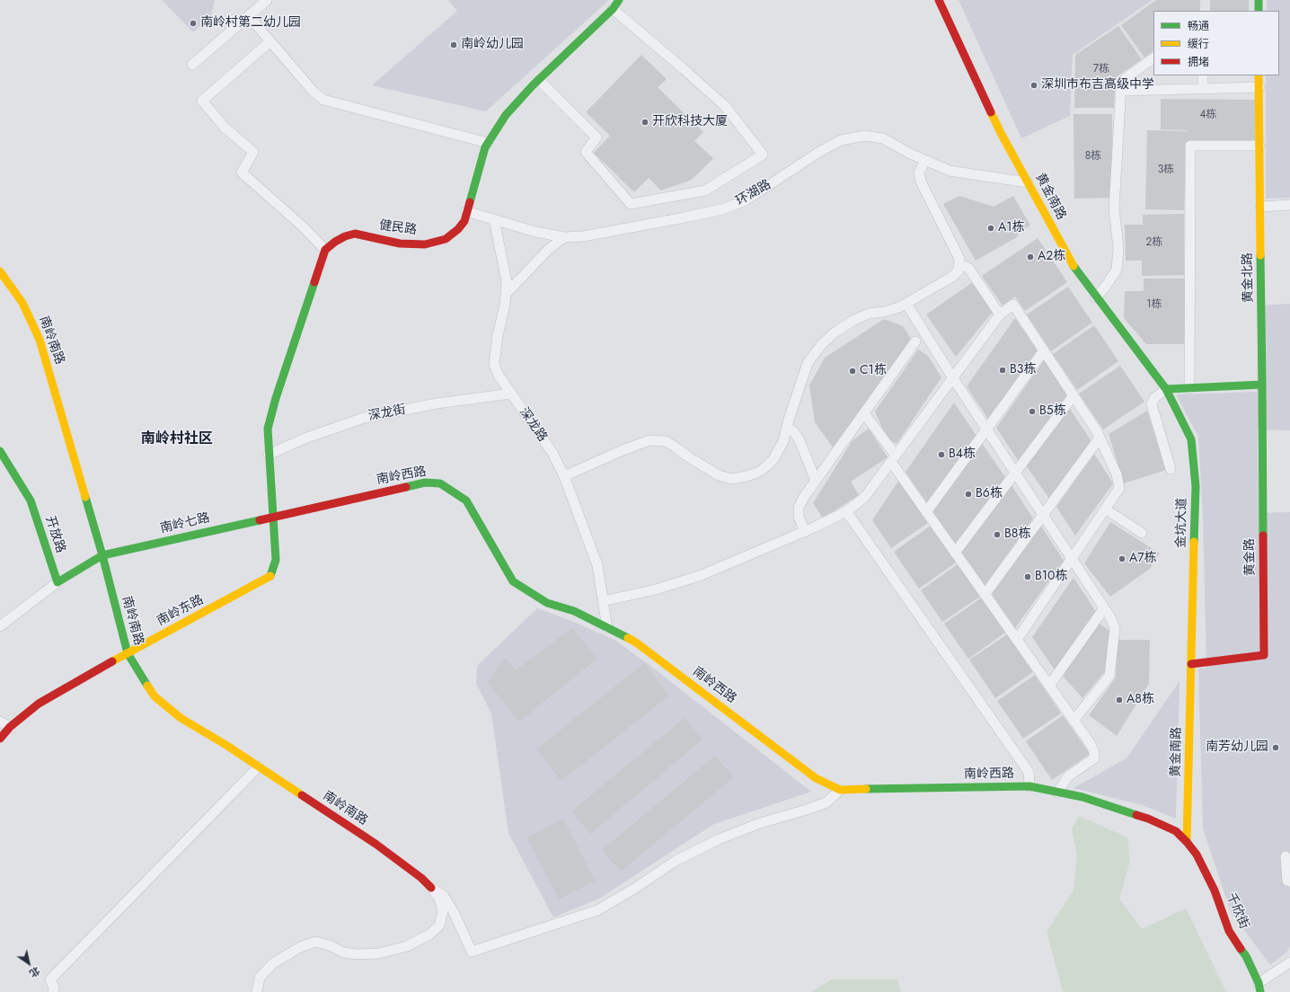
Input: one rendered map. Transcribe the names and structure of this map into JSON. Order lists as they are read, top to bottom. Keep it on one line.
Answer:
{"streets":{"street":["环湖路","黄金南路","健民路","黄金北路","南岭南路","深龙街","深龙路","南岭西路","金坑大道","南岭七路","开放路","黄金路","南岭东路","千欣街"]},"crossings":[["环湖路","黄金南路"],["环湖路","健民路"],["环湖路","深龙路"],["黄金南路","南岭西路"],["黄金南路","金坑大道"],["黄金南路","黄金路"],["黄金南路","千欣街"],["黄金北路","黄金路"],["南岭南路","南岭七路"],["南岭南路","南岭东路"],["深龙街","深龙路"],["深龙路","南岭西路"],["南岭西路","南岭七路"],["南岭西路","南岭东路"],["南岭西路","千欣街"],["金坑大道","黄金路"],["南岭七路","南岭东路"]],"districts":["南岭村社区"],"places":["南岭村第二幼儿园","南岭幼儿园","深圳市布吉高级中学","开欣科技大厦","A1栋","A2栋","B3栋","C1栋","B5栋","B4栋","B6栋","B8栋","A7栋","B10栋","A8栋","南芳幼儿园"],"house_numbers":["7栋","4栋","8栋","3栋","2栋","1栋"],"legend":["畅通","缓行","拥堵"],"north":"bottom right"}
